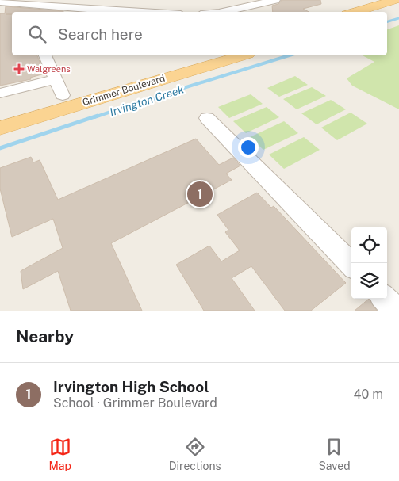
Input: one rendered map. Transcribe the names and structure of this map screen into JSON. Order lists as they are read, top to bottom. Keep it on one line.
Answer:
{"streets":{"main road":["Grimmer Boulevard"]},"water":["Irvington Creek"],"places":{"health":["Walgreens"]},"page":{"search":"Search here","pins":"1","heading":"Nearby","list":[{"mark":"1","name":"Irvington High School","note":"School · Grimmer Boulevard","value":"40 m"}],"nav":["Map","Directions","Saved"]}}
